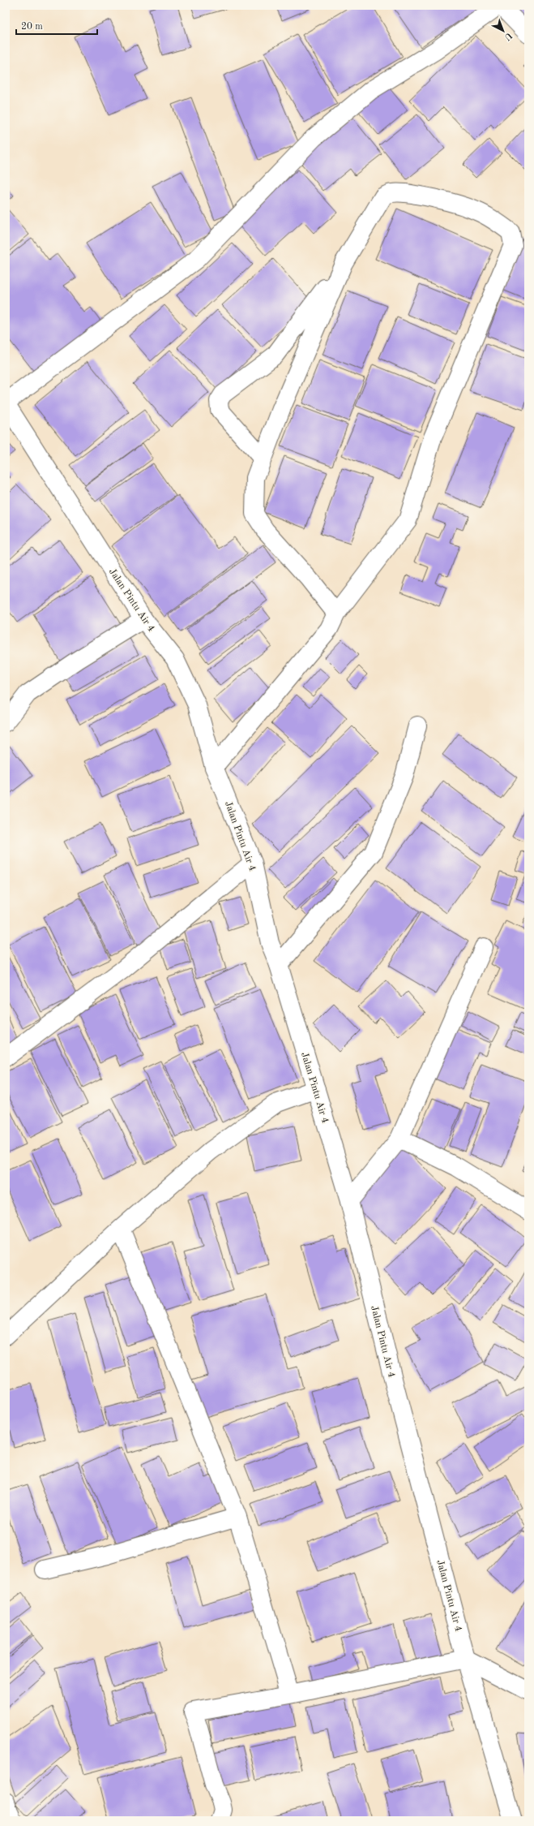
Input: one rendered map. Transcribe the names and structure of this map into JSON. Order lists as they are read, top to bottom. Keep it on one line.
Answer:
{"streets":{"street":["Jalan Pintu Air 4"]},"scale_bar":"20 m","north":"bottom right"}
